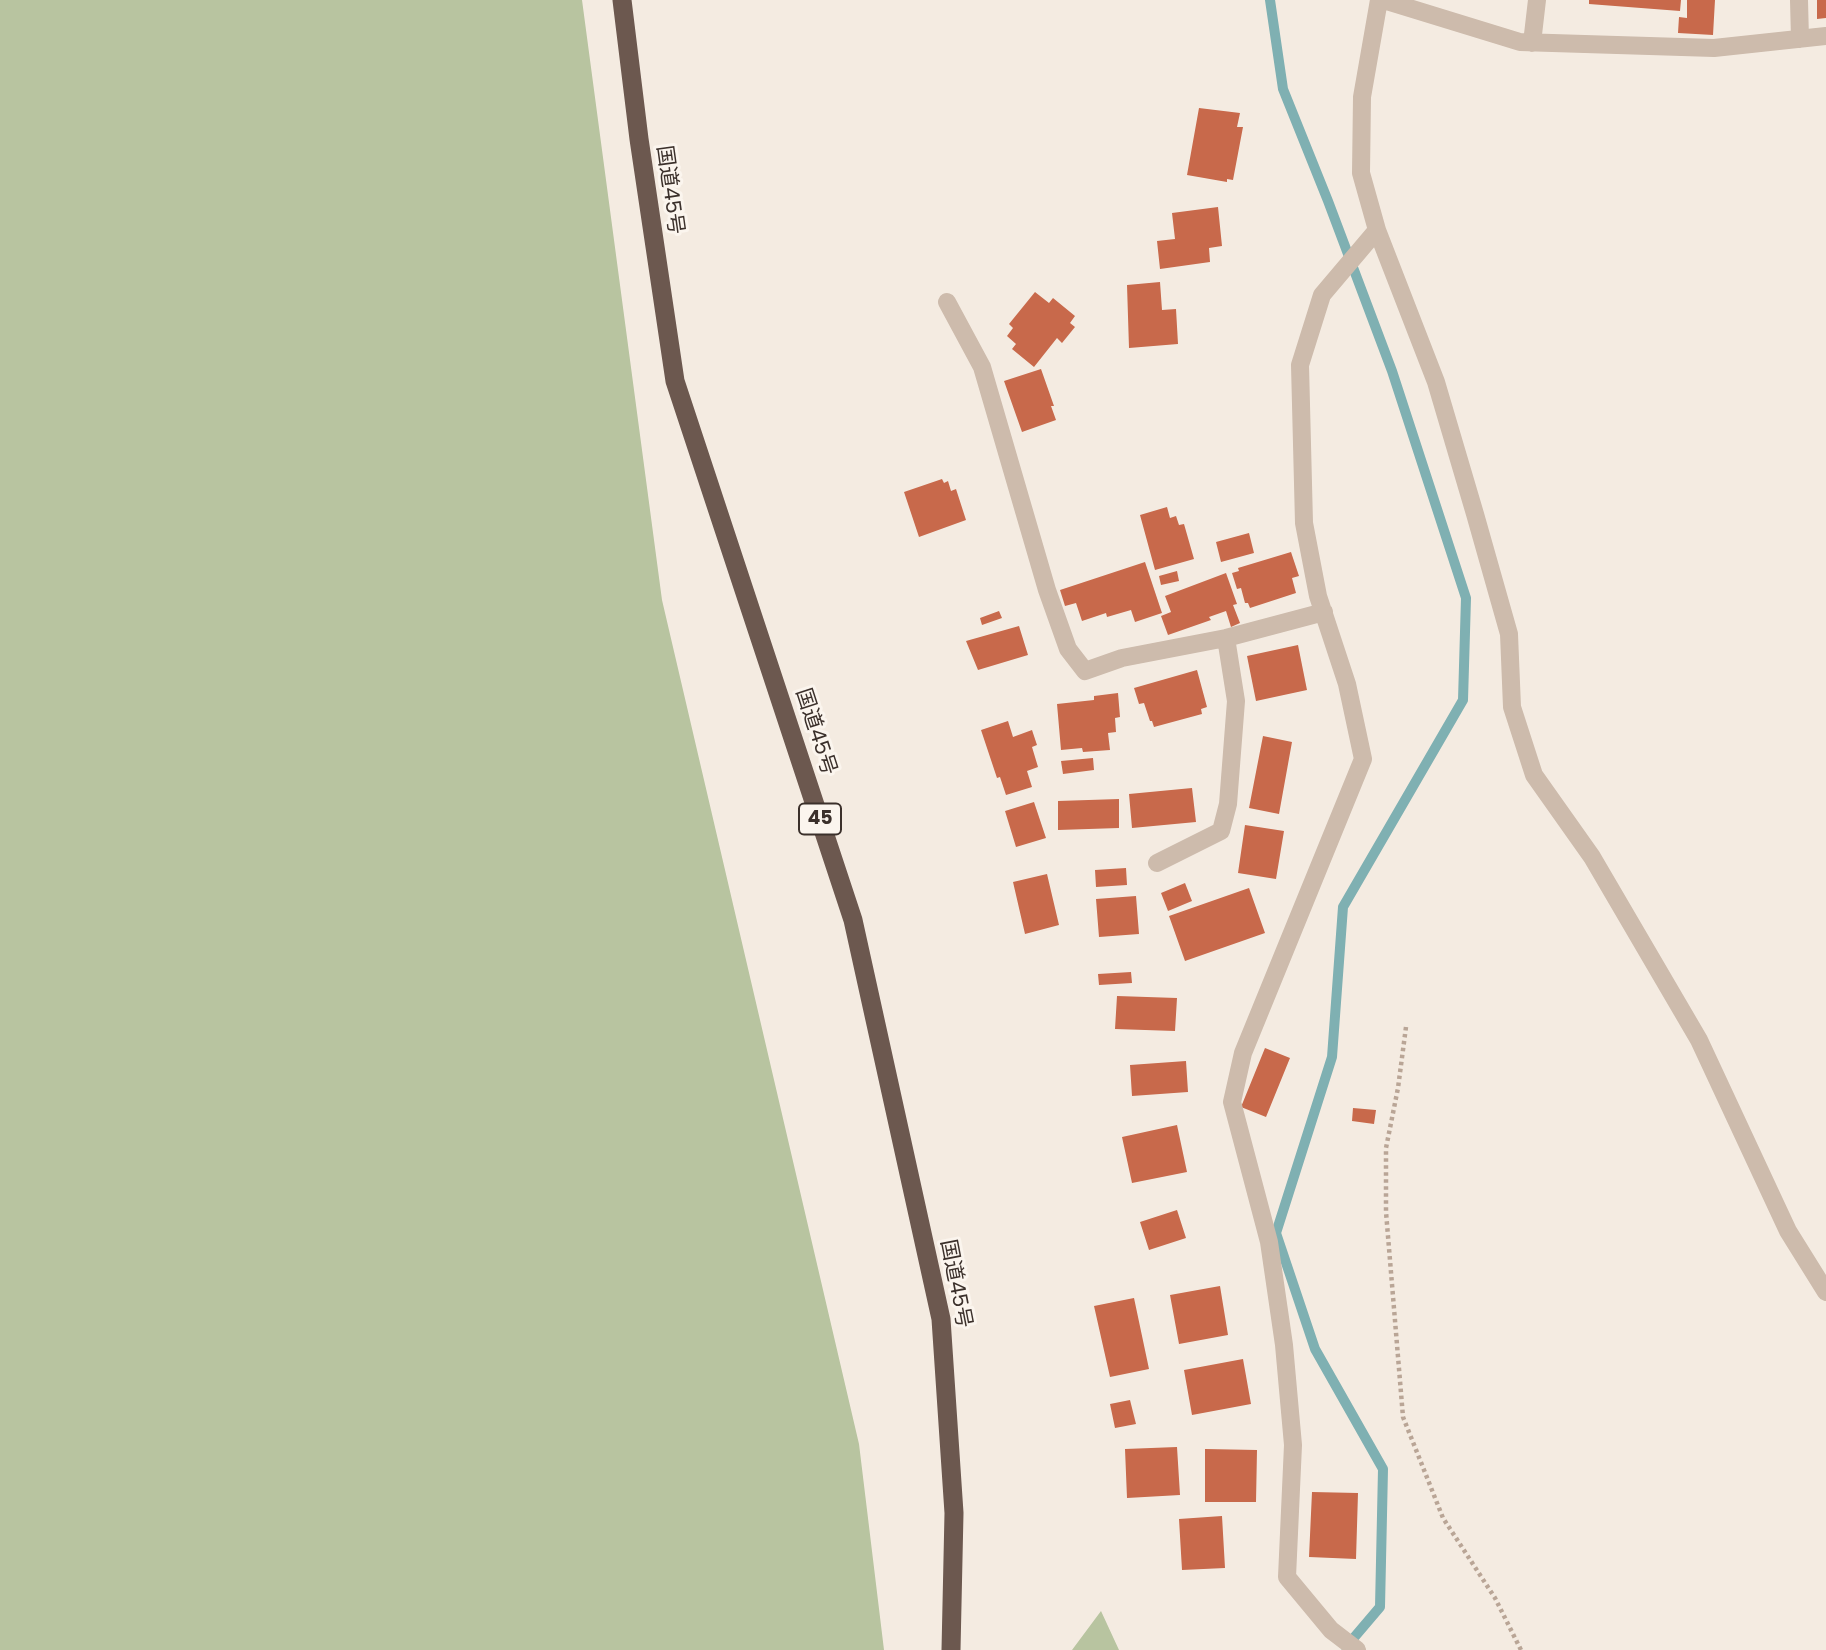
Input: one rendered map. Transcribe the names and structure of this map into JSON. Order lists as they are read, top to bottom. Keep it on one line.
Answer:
{"streets":{"highway":["国道45号","45"]}}
